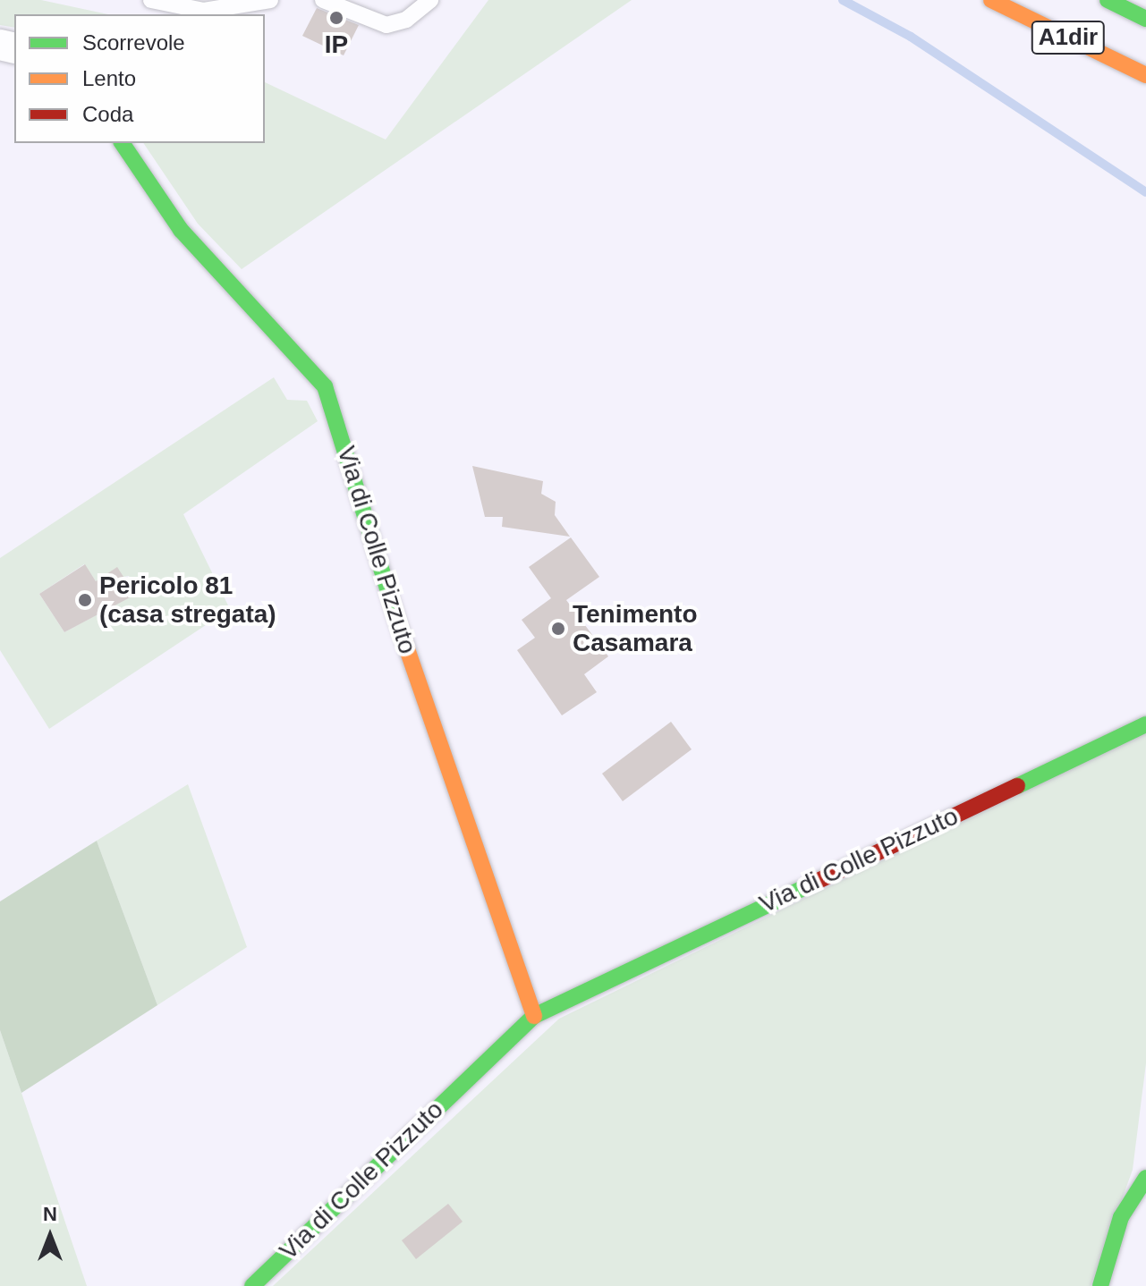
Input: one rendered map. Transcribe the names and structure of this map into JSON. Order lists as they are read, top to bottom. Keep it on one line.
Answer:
{"streets":{"main road":["A1dir","Via di Colle Pizzuto"]},"places":["IP","Pericolo 81 (casa stregata)","Tenimento Casamara"],"legend":["Scorrevole","Lento","Coda"],"north":"top"}
